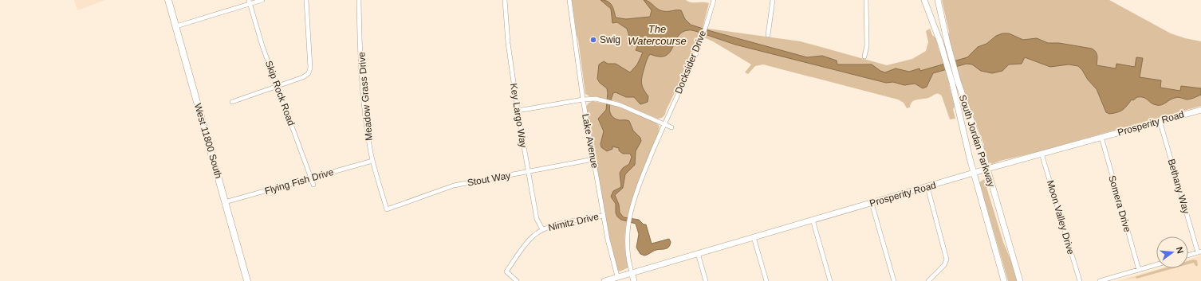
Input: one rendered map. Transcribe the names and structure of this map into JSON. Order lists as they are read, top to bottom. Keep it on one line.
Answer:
{"streets":{"main road":["West 11800 South"],"street":["Docksider Drive","Skip Rock Road","Meadow Grass Drive","Key Largo Way","Prosperity Road","Lake Avenue","South Jordan Parkway","Stout Way","Flying Fish Drive","Bethany Way","Somera Drive","Moon Valley Drive","Nimitz Drive"]},"crossings":[["Skip Rock Road","Flying Fish Drive"],["Meadow Grass Drive","Stout Way"],["Meadow Grass Drive","Flying Fish Drive"],["Key Largo Way","Stout Way"],["Key Largo Way","Nimitz Drive"],["Prosperity Road","Lake Avenue"],["Prosperity Road","South Jordan Parkway"],["Prosperity Road","Bethany Way"],["Prosperity Road","Somera Drive"],["Prosperity Road","Moon Valley Drive"],["West 11800 South","Flying Fish Drive"],["Lake Avenue","Stout Way"],["Lake Avenue","Nimitz Drive"]],"water":["The Watercourse"],"places":["Swig"],"north":"right"}
